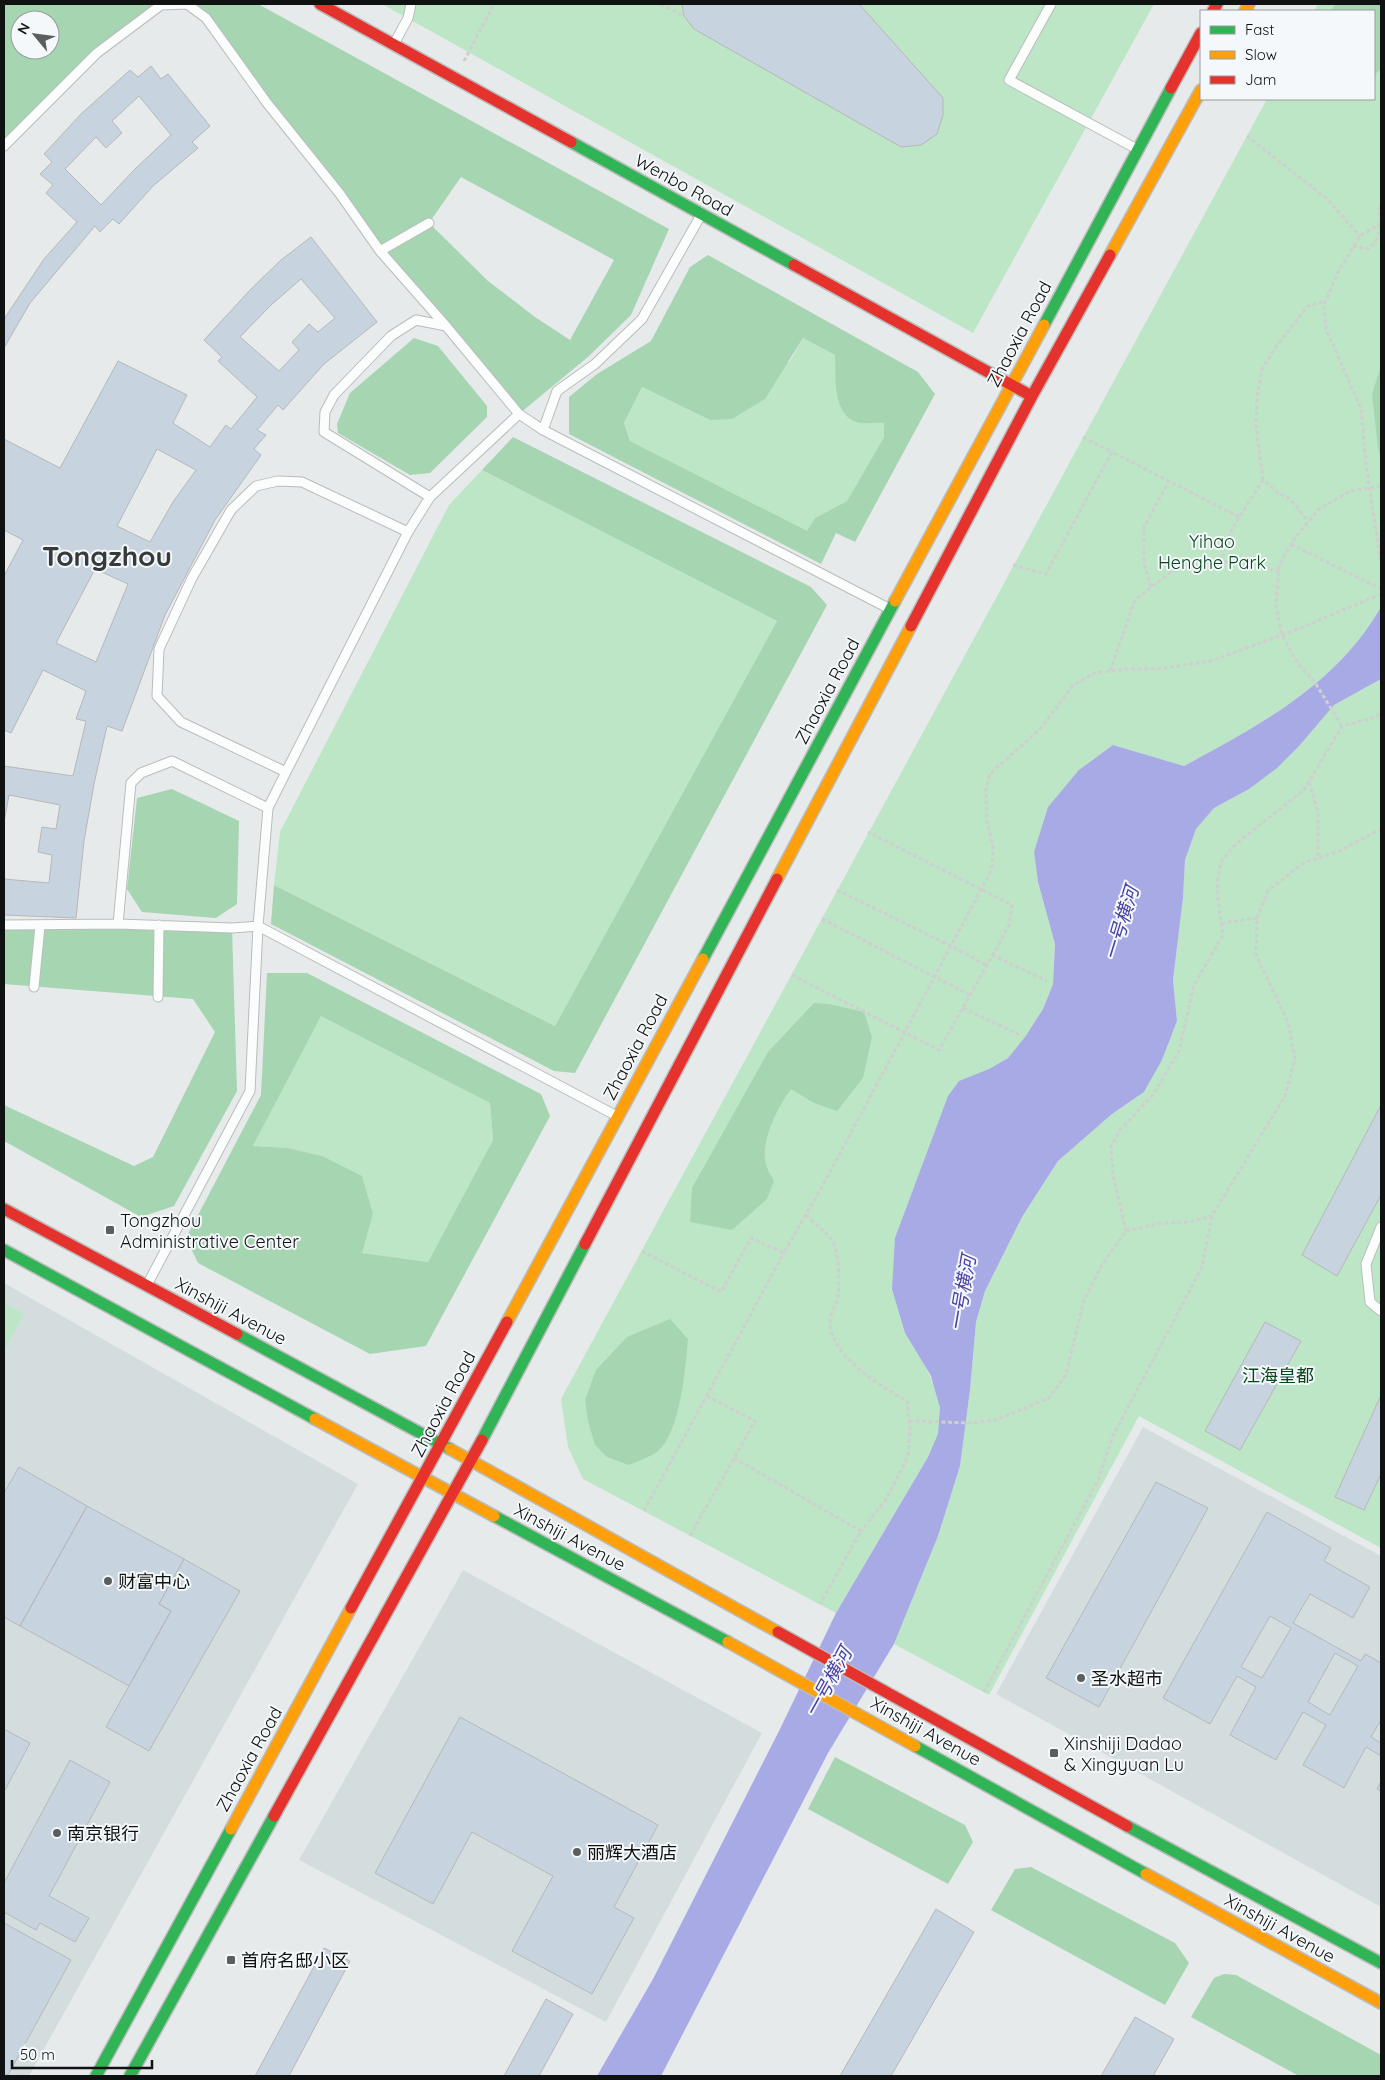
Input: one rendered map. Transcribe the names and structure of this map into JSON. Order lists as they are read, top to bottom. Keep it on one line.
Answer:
{"streets":{"main road":["Wenbo Road","Zhaoxia Road","Xinshiji Avenue"]},"crossings":[["Wenbo Road","Zhaoxia Road"],["Zhaoxia Road","Xinshiji Avenue"]],"districts":["Tongzhou"],"water":["一号横河"],"parks":["Yihao Henghe Park","江海皇都"],"places":{"transit":["Tongzhou Administrative Center","Xinshiji Dadao & Xingyuan Lu","首府名邸小区"],"other":["财富中心","圣水超市","南京银行","丽辉大酒店"]},"legend":["Fast","Slow","Jam"],"scale_bar":"50 m","north":"top left"}
